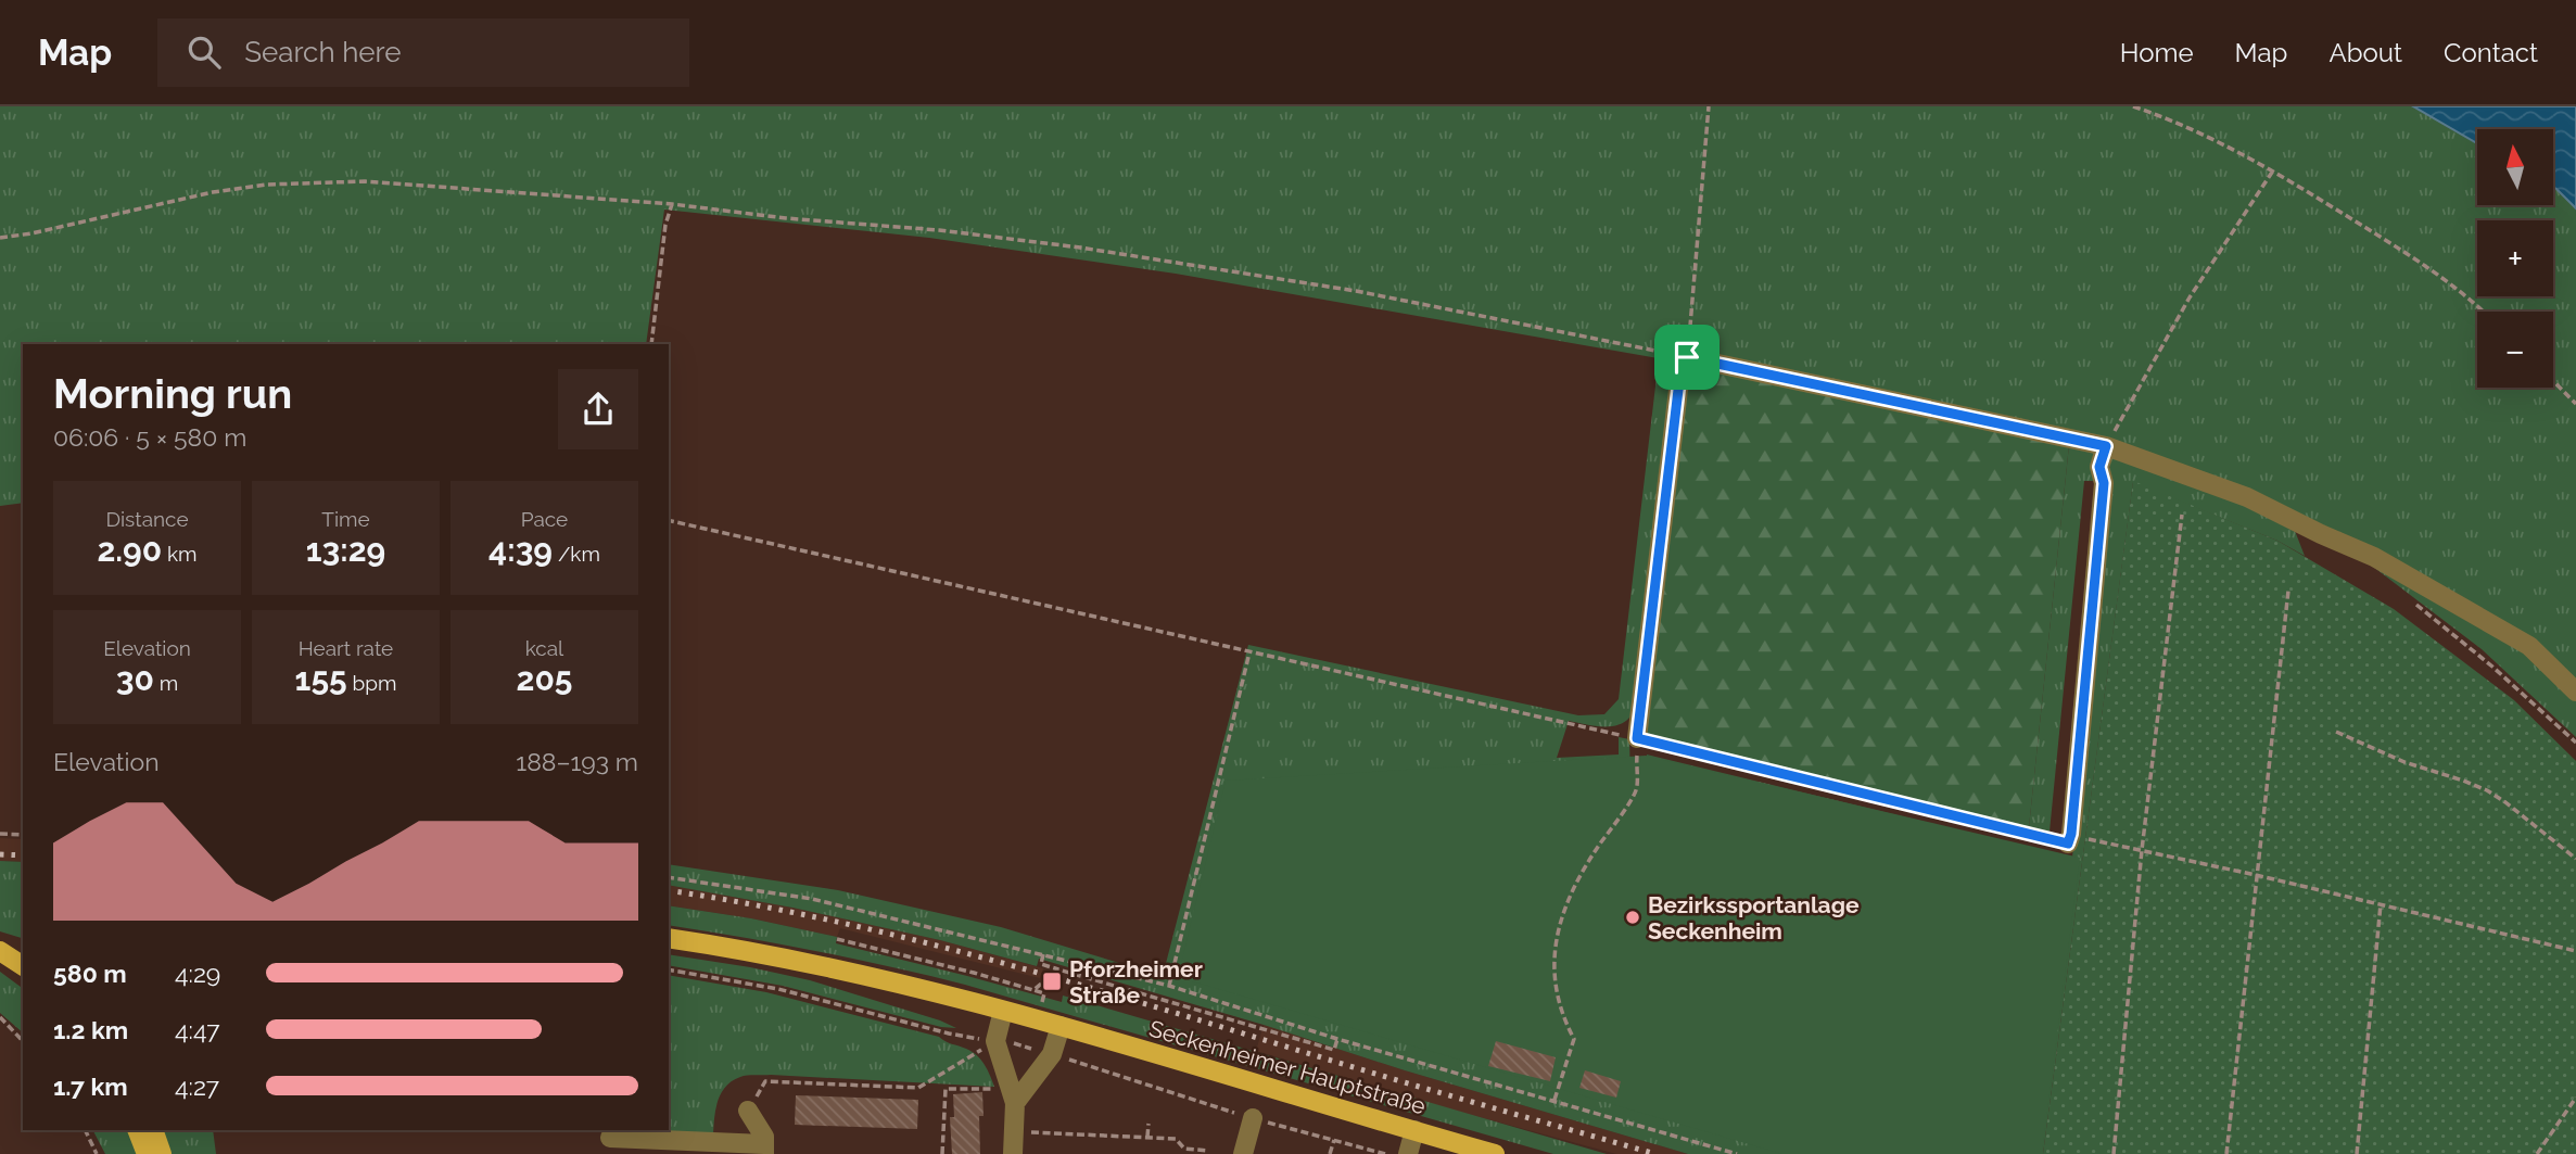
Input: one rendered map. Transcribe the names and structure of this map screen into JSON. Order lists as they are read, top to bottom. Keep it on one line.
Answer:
{"streets":{"main road":["Seckenheimer Hauptstraße"]},"places":{"other":["Bezirkssportanlage Seckenheim"],"transit":["Pforzheimer Straße"]},"north":"top","page":{"header":"Map","search":"Search here","nav":["Home","Map","About","Contact"],"map_buttons":["+","−"],"heading":["Morning run","06:06 · 5 × 580 m"],"stats":[["Distance","2.90 km"],["Time","13:29"],["Pace","4:39 /km"],["Elevation","30 m"],["Heart rate","155 bpm"],["kcal","205"]],"chart":["Elevation","188–193 m"],"list":[{"name":"580 m","note":"4:29"},{"name":"1.2 km","note":"4:47"},{"name":"1.7 km","note":"4:27"}]}}
